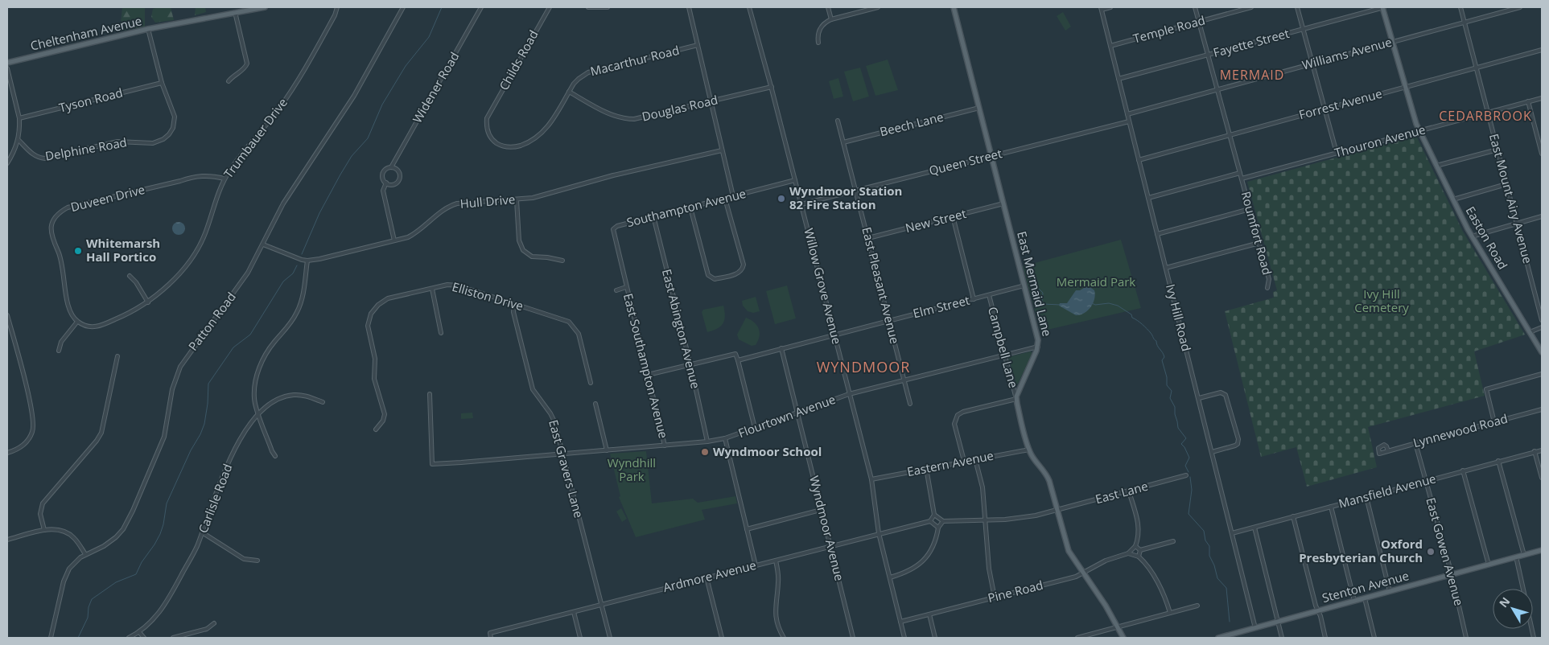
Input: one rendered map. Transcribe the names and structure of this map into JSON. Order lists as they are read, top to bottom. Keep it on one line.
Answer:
{"streets":{"main road":["Cheltenham Avenue","Easton Road","East Mermaid Lane","Stenton Avenue"],"street":["Temple Road","Fayette Street","Williams Avenue","Childs Road","Macarthur Road","Widener Road","Tyson Road","Forrest Avenue","Douglas Road","Beech Lane","Trumbauer Drive","Thouron Avenue","Delphine Road","Queen Street","Duveen Drive","East Mount Airy Avenue","Hull Drive","Southampton Avenue","New Street","Roumfort Road","East Pleasant Avenue","Willow Grove Avenue","Elliston Drive","Elm Street","Ivy Hill Road","Patton Road","East Abington Avenue","Campbell Lane","East Southampton Avenue","Flourtown Avenue","Lynnewood Road","Eastern Avenue","East Gravers Lane","Mansfield Avenue","East Lane","Carlisle Road","Wyndmoor Avenue","East Gowen Avenue","Ardmore Avenue","Pine Road"]},"crossings":[["Temple Road","Ivy Hill Road"],["Cheltenham Avenue","Delphine Road"],["Fayette Street","Easton Road"],["Fayette Street","Ivy Hill Road"],["Williams Avenue","East Mount Airy Avenue"],["Williams Avenue","Easton Road"],["Williams Avenue","Ivy Hill Road"],["Childs Road","Macarthur Road"],["Macarthur Road","Douglas Road"],["Tyson Road","Delphine Road"],["Forrest Avenue","East Mount Airy Avenue"],["Forrest Avenue","Easton Road"],["Forrest Avenue","Ivy Hill Road"],["Douglas Road","Willow Grove Avenue"],["Beech Lane","East Mermaid Lane"],["Beech Lane","East Pleasant Avenue"],["Trumbauer Drive","Duveen Drive"],["Thouron Avenue","East Mount Airy Avenue"],["Thouron Avenue","Roumfort Road"],["Thouron Avenue","Easton Road"],["Queen Street","East Mermaid Lane"],["Queen Street","East Pleasant Avenue"],["Queen Street","Willow Grove Avenue"],["Queen Street","Ivy Hill Road"],["Southampton Avenue","Willow Grove Avenue"],["Southampton Avenue","East Abington Avenue"],["Southampton Avenue","East Southampton Avenue"],["New Street","East Mermaid Lane"],["New Street","East Pleasant Avenue"],["New Street","Campbell Lane"],["East Mermaid Lane","Elm Street"],["East Mermaid Lane","Campbell Lane"],["East Mermaid Lane","Flourtown Avenue"],["East Pleasant Avenue","Elm Street"],["East Pleasant Avenue","Flourtown Avenue"],["Willow Grove Avenue","Elm Street"],["Willow Grove Avenue","Flourtown Avenue"],["Willow Grove Avenue","Eastern Avenue"],["Willow Grove Avenue","Ardmore Avenue"],["Willow Grove Avenue","Pine Road"],["Elliston Drive","East Gravers Lane"],["Elm Street","Campbell Lane"],["Elm Street","Wyndmoor Avenue"],["Ivy Hill Road","Mansfield Avenue"],["Ivy Hill Road","Stenton Avenue"],["East Abington Avenue","Flourtown Avenue"],["Campbell Lane","Flourtown Avenue"],["East Southampton Avenue","Flourtown Avenue"],["Flourtown Avenue","East Gravers Lane"],["Flourtown Avenue","Wyndmoor Avenue"],["Lynnewood Road","East Gowen Avenue"],["East Gravers Lane","Ardmore Avenue"],["Mansfield Avenue","East Gowen Avenue"],["Wyndmoor Avenue","Ardmore Avenue"],["East Gowen Avenue","Stenton Avenue"]],"districts":["MERMAID","CEDARBROOK","WYNDMOOR"],"parks":["Mermaid Park","Ivy Hill Cemetery","Wyndhill Park"],"places":["Wyndmoor Station 82 Fire Station","Whitemarsh Hall Portico","Wyndmoor School","Oxford Presbyterian Church"],"north":"top left"}
